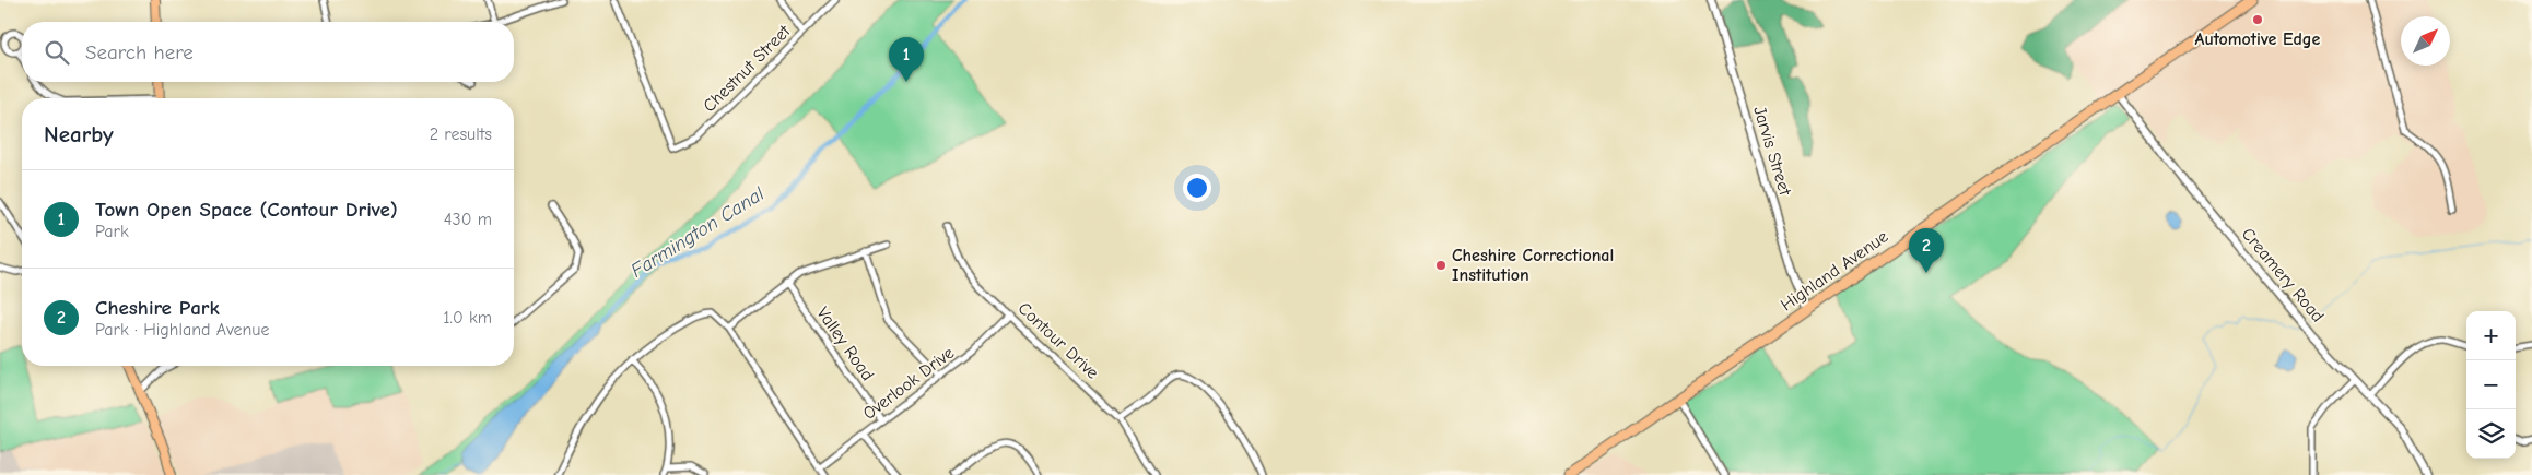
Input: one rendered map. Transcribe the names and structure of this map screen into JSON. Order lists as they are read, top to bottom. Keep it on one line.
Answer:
{"streets":{"highway":["Highland Avenue"],"street":["Chestnut Street","Jarvis Street","Creamery Road","Contour Drive","Valley Road","Overlook Drive"]},"crossings":[["Jarvis Street","Highland Avenue"],["Highland Avenue","Creamery Road"],["Contour Drive","Overlook Drive"],["Valley Road","Overlook Drive"]],"water":["Farmington Canal"],"places":["Automotive Edge","Cheshire Correctional Institution"],"north":"top right","page":{"search":"Search here","pins":["1","2"],"heading":["Nearby","2 results"],"list":[{"mark":"1","name":"Town Open Space (Contour Drive)","note":"Park","value":"430 m"},{"mark":"2","name":"Cheshire Park","note":"Park · Highland Avenue","value":"1.0 km"}],"map_buttons":["+","−"]}}
